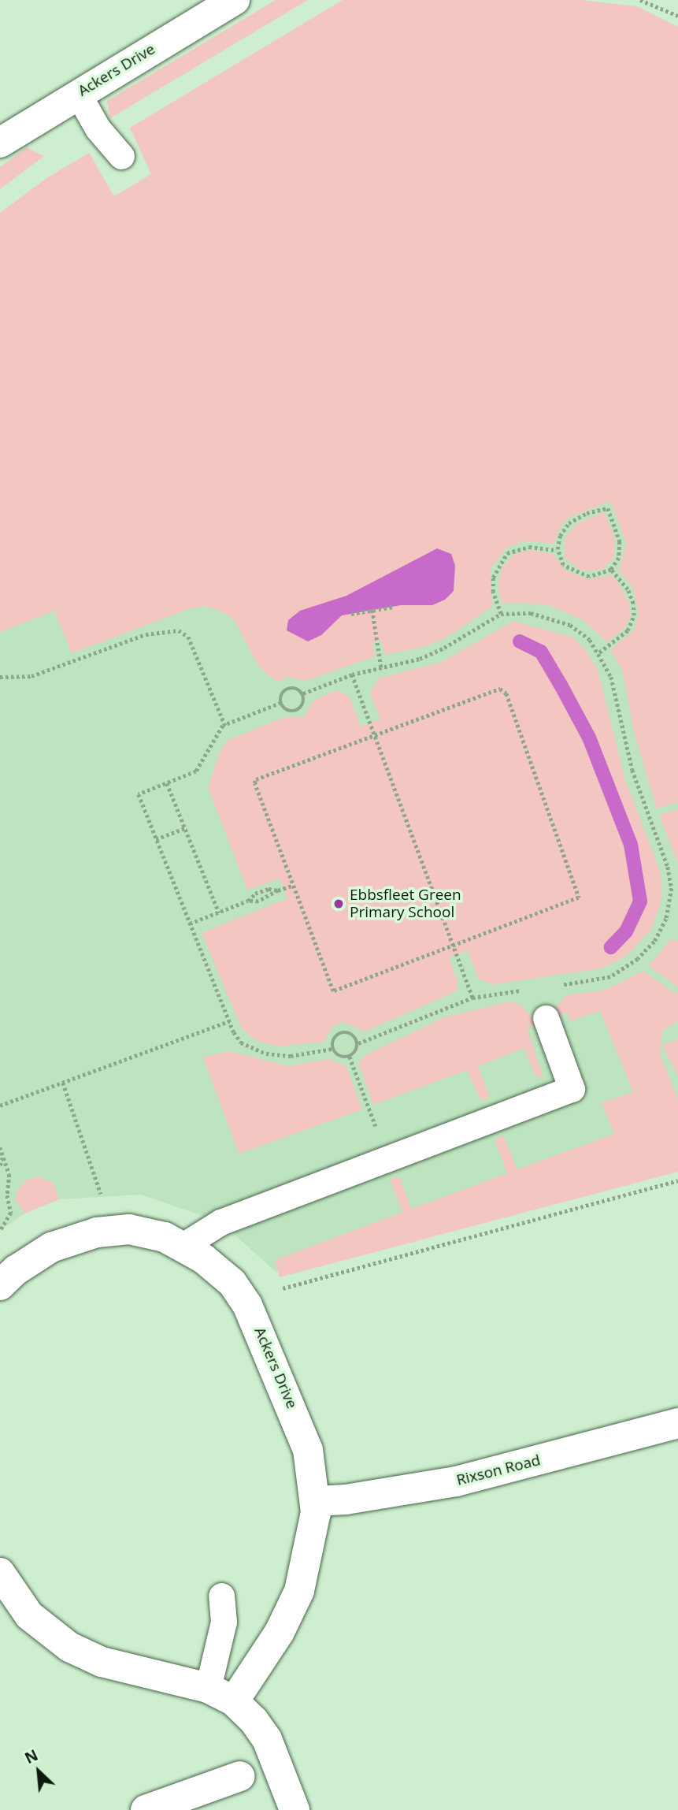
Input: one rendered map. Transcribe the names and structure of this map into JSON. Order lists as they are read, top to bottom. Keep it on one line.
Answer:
{"streets":{"street":["Ackers Drive","Rixson Road"]},"crossings":[["Ackers Drive","Rixson Road"]],"places":["Ebbsfleet Green Primary School"],"north":"top left"}
